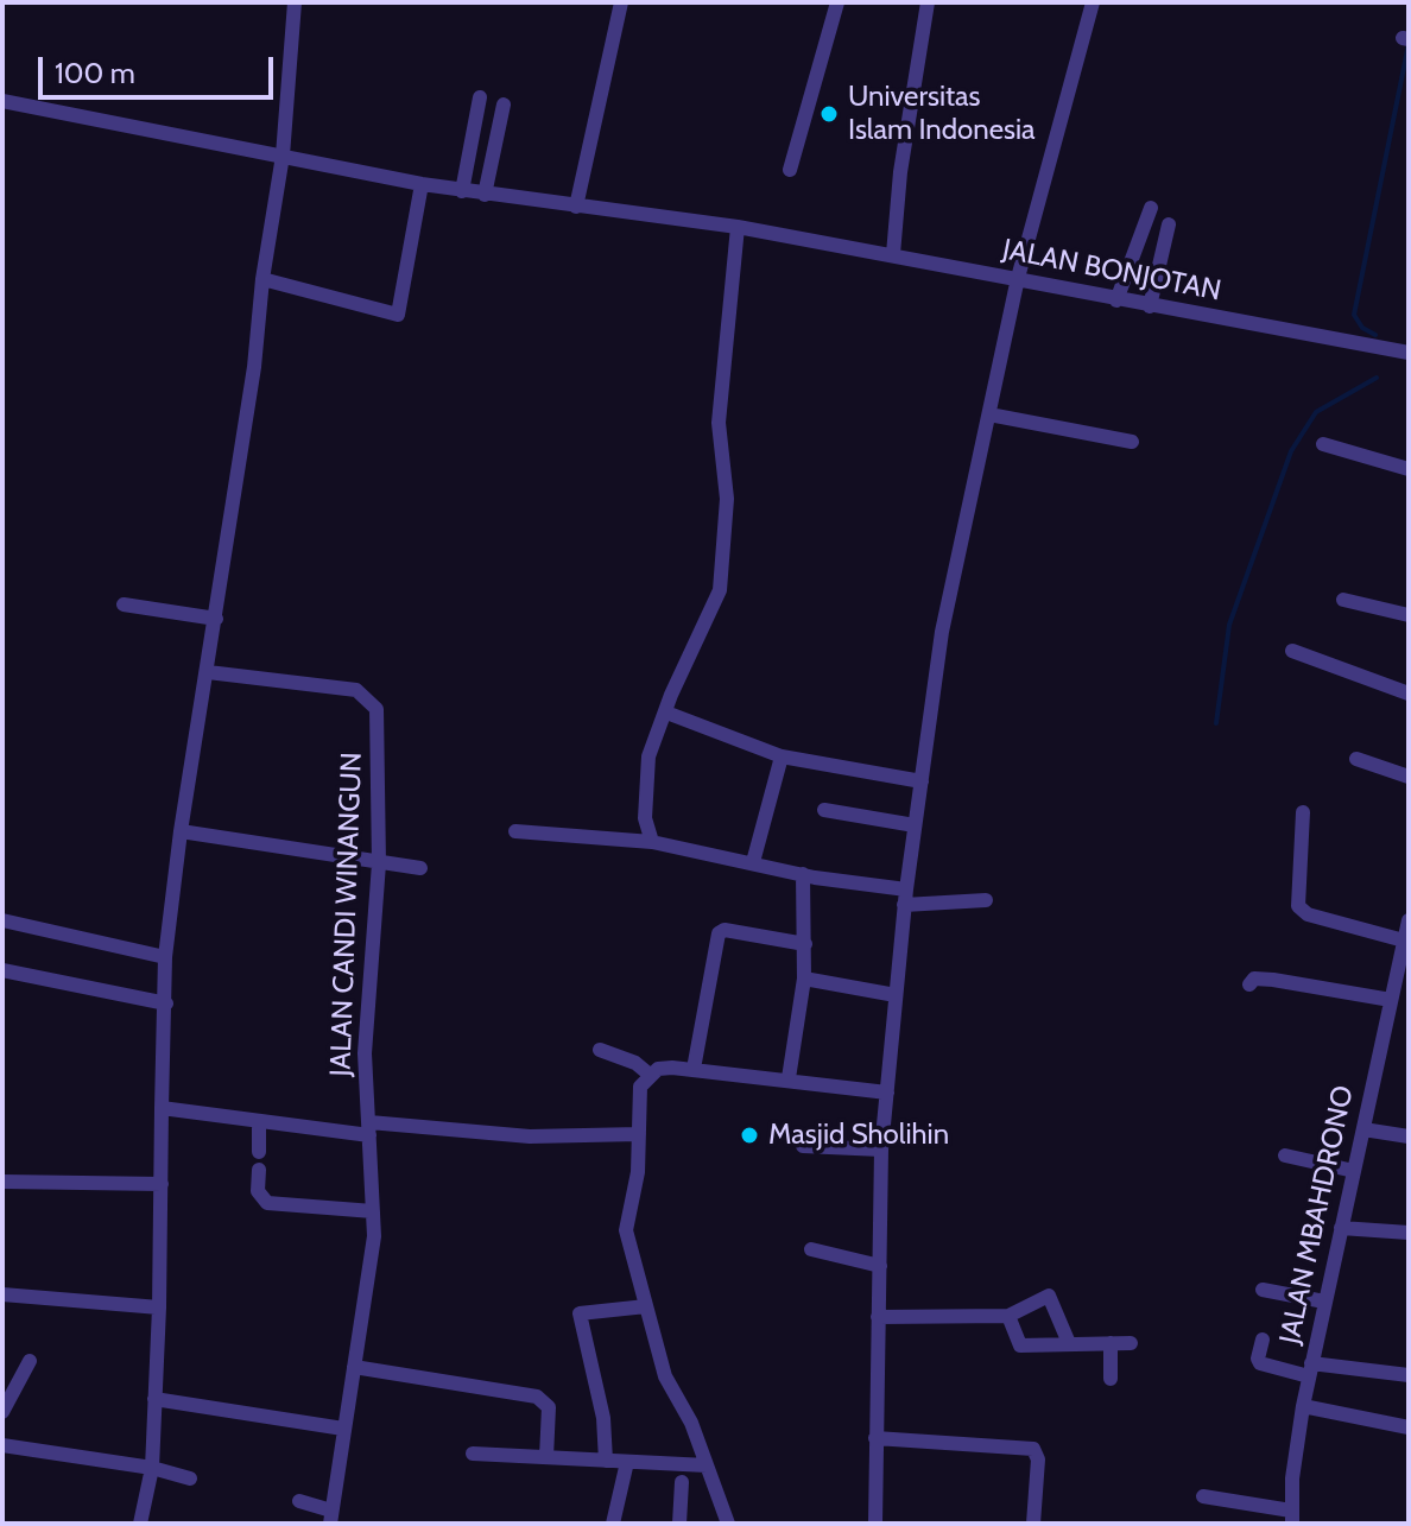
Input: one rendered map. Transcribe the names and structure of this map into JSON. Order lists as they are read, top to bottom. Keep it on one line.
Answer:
{"streets":{"street":["JALAN BONJOTAN","JALAN CANDI WINANGUN","JALAN MBAHDRONO"]},"places":["Universitas Islam Indonesia","Masjid Sholihin"],"scale_bar":"100 m"}
